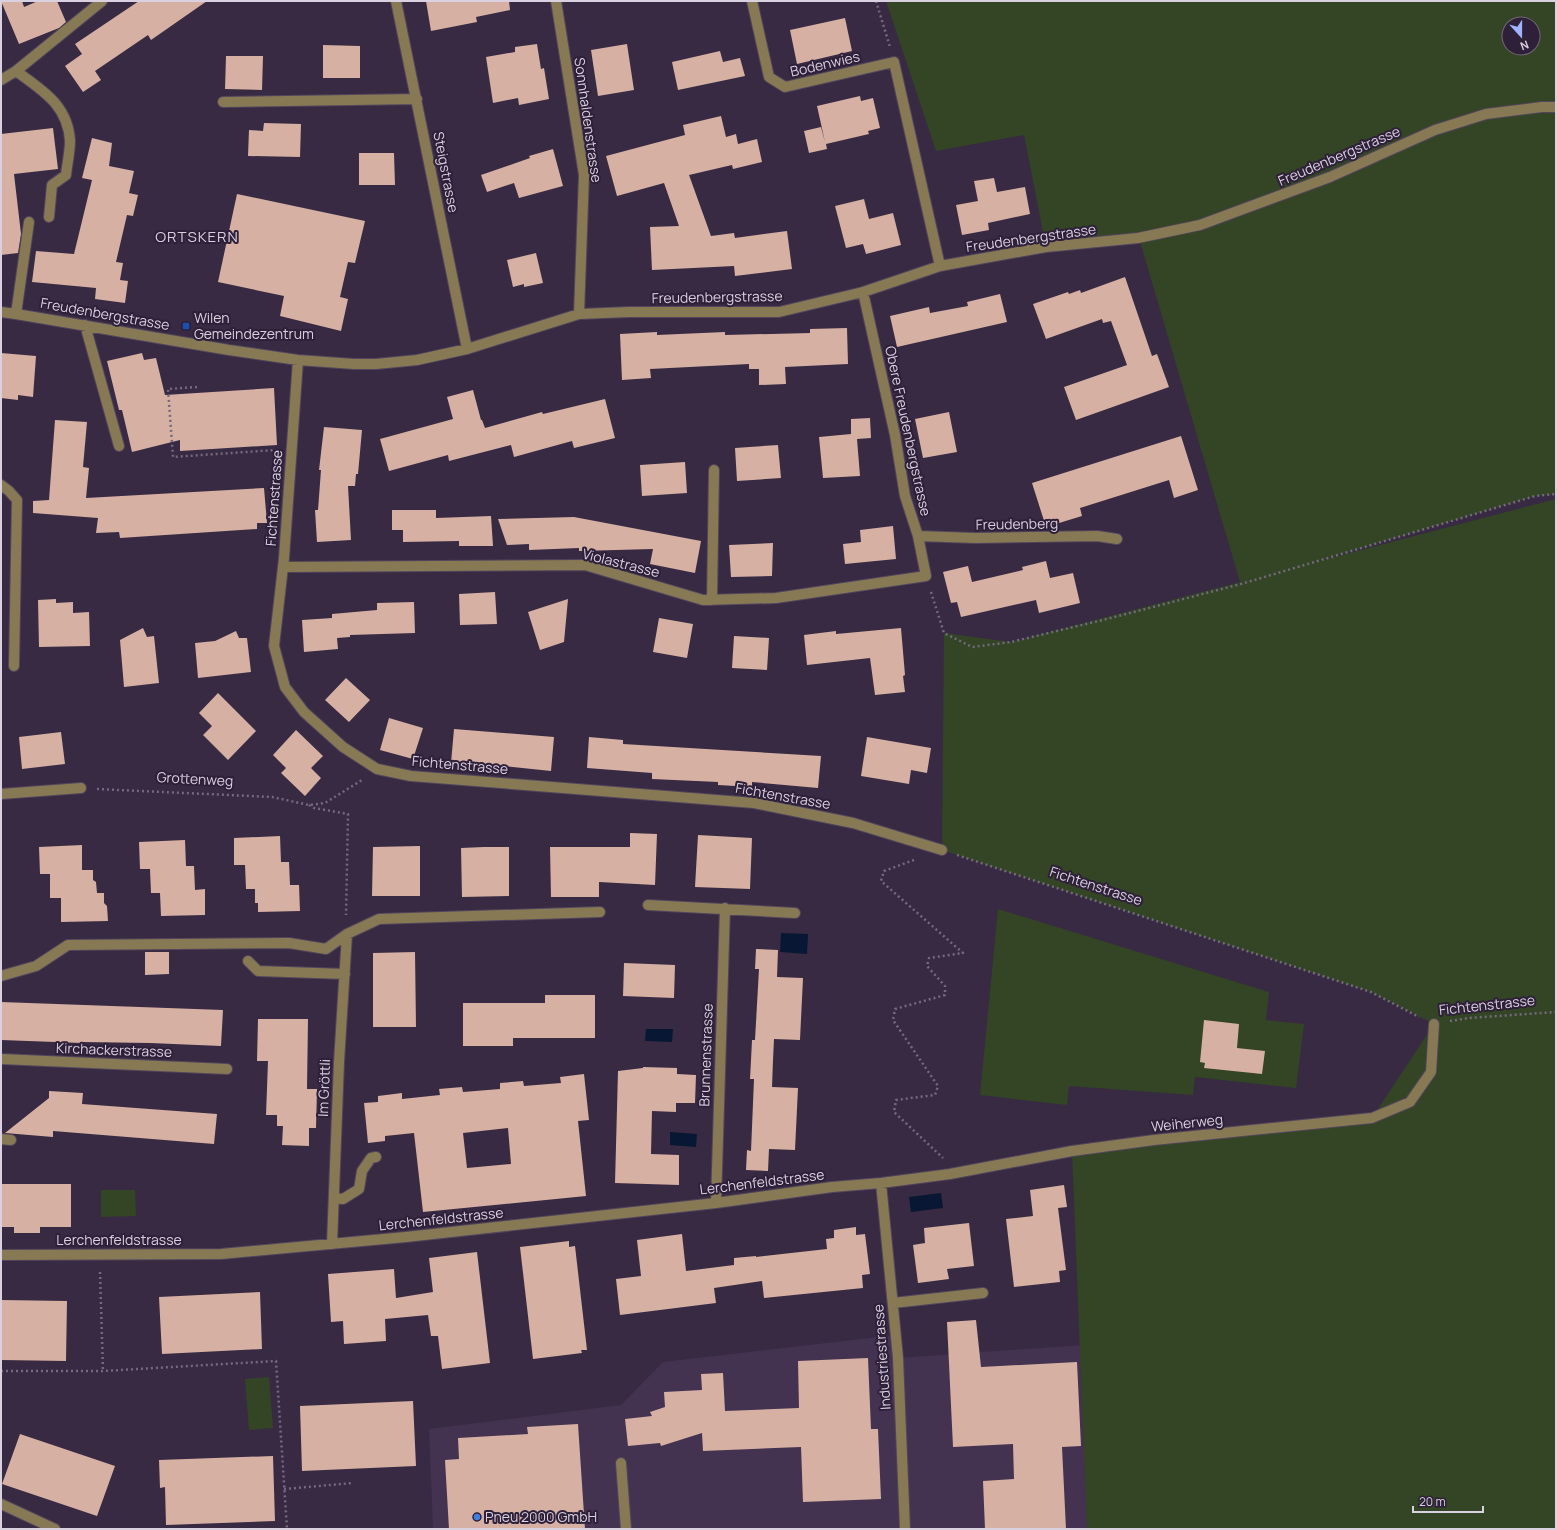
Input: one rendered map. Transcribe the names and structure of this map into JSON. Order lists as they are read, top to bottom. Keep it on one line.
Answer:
{"streets":{"street":["Bodenwies","Sonnhaldenstrasse","Freudenbergstrasse","Steigstrasse","Obere Freudenbergstrasse","Fichtenstrasse","Freudenberg","Violastrasse","Kirchackerstrasse","Brunnenstrasse","Im Gröttli","Weiherweg","Lerchenfeldstrasse","Industriestrasse"],"path":["Grottenweg"]},"crossings":[["Sonnhaldenstrasse","Freudenbergstrasse"],["Freudenbergstrasse","Steigstrasse"],["Freudenbergstrasse","Obere Freudenbergstrasse"],["Freudenbergstrasse","Fichtenstrasse"],["Obere Freudenbergstrasse","Freudenberg"],["Obere Freudenbergstrasse","Violastrasse"],["Fichtenstrasse","Violastrasse"],["Fichtenstrasse","Grottenweg"],["Fichtenstrasse","Weiherweg"],["Brunnenstrasse","Lerchenfeldstrasse"],["Im Gröttli","Lerchenfeldstrasse"],["Weiherweg","Lerchenfeldstrasse"],["Weiherweg","Industriestrasse"],["Lerchenfeldstrasse","Industriestrasse"]],"districts":["ORTSKERN"],"places":{"transit":["Wilen Gemeindezentrum"],"other":["Pneu 2000 GmbH"]},"scale_bar":"20 m","north":"bottom"}
